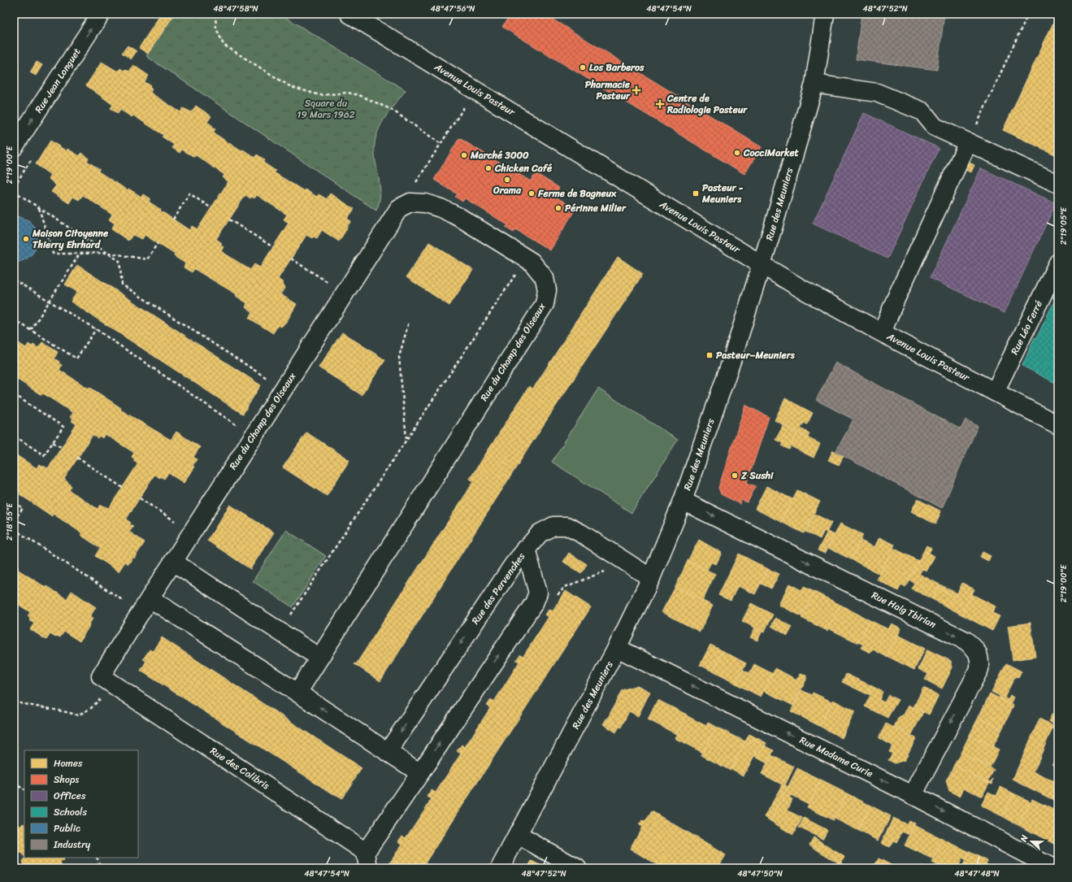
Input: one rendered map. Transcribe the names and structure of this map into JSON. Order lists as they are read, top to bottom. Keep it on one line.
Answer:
{"streets":{"street":["Rue Jean Longuet","Avenue Louis Pasteur","Rue des Meuniers","Rue Léo Ferré","Rue du Champ des Oiseaux","Rue des Pervenches","Rue Haig Tbirian","Rue Madame Curie","Rue des Colibris"]},"crossings":[["Avenue Louis Pasteur","Rue des Meuniers"],["Avenue Louis Pasteur","Rue Léo Ferré"],["Rue des Meuniers","Rue des Pervenches"],["Rue des Meuniers","Rue Haig Tbirian"],["Rue des Meuniers","Rue Madame Curie"],["Rue du Champ des Oiseaux","Rue des Colibris"],["Rue Haig Tbirian","Rue Madame Curie"]],"one_way":["Rue Jean Longuet"],"parks":["Square du 19 Mars 1962"],"places":{"other":["Los Barberos","CocciMarket","Marché 3000","Chicken Café","Orama","Ferme de Bagneux","Périnne Milier","Maison Citoyenne Thierry Ehrhard","Z Sushi"],"health":["Pharmacie Pasteur","Centre de Radiologie Pasteur"],"transit":["Pasteur - Meuniers","Pasteur–Meuniers"]},"legend":["Homes","Shops","Offices","Schools","Public","Industry"],"north":"left","coordinates":["48°47'58\"N","48°47'56\"N","48°47'54\"N","48°47'52\"N","2°19'00\"E","2°19'05\"E","2°18'55\"E","48°47'50\"N","48°47'48\"N"]}
